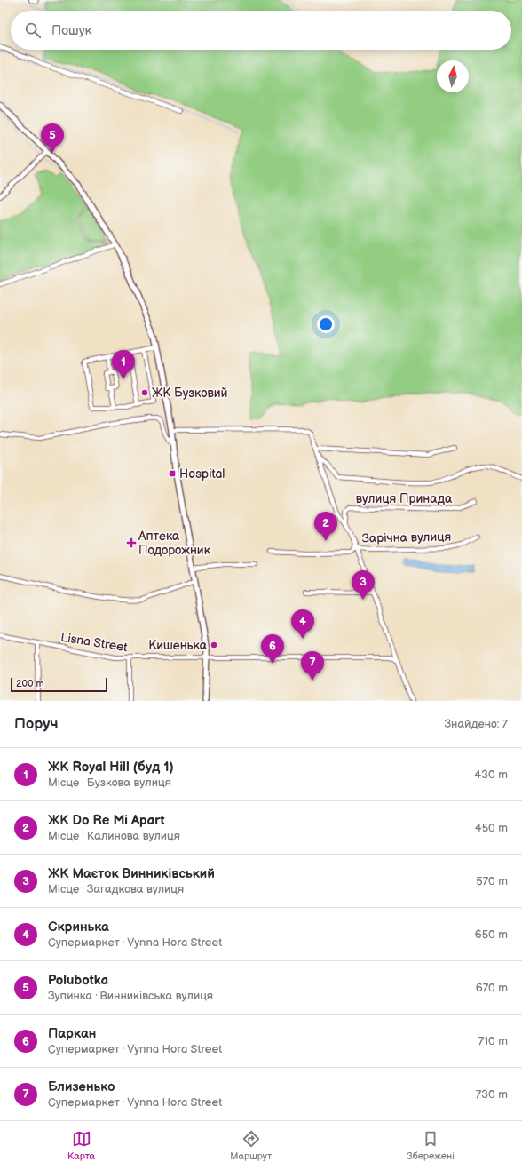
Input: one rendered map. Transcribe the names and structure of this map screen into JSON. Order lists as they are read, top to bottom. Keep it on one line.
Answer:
{"streets":{"street":["вулиця Принада","Зарічна вулиця","Lisna Street"]},"places":{"other":["ЖК Бузковий","Кишенька"],"transit":["Hospital"],"health":["Аптека Подорожник"]},"scale_bar":"200 m","north":"top","page":{"search":"Пошук","pins":["5","1","2","3","4","6","7"],"scale":"200 m","heading":["Поруч","Знайдено: 7"],"list":[{"mark":"1","name":"ЖК Royal Hill (буд 1)","note":"Місце · Бузкова вулиця","value":"430 m"},{"mark":"2","name":"ЖК Do Re Mi Apart","note":"Місце · Калинова вулиця","value":"450 m"},{"mark":"3","name":"ЖК Маєток Винниківський","note":"Місце · Загадкова вулиця","value":"570 m"},{"mark":"4","name":"Скринька","note":"Супермаркет · Vynna Hora Street","value":"650 m"},{"mark":"5","name":"Polubotka","note":"Зупинка · Винниківська вулиця","value":"670 m"},{"mark":"6","name":"Паркан","note":"Супермаркет · Vynna Hora Street","value":"710 m"},{"mark":"7","name":"Близенько","note":"Супермаркет · Vynna Hora Street","value":"730 m"}],"nav":["Карта","Маршрут","Збережені"]}}
